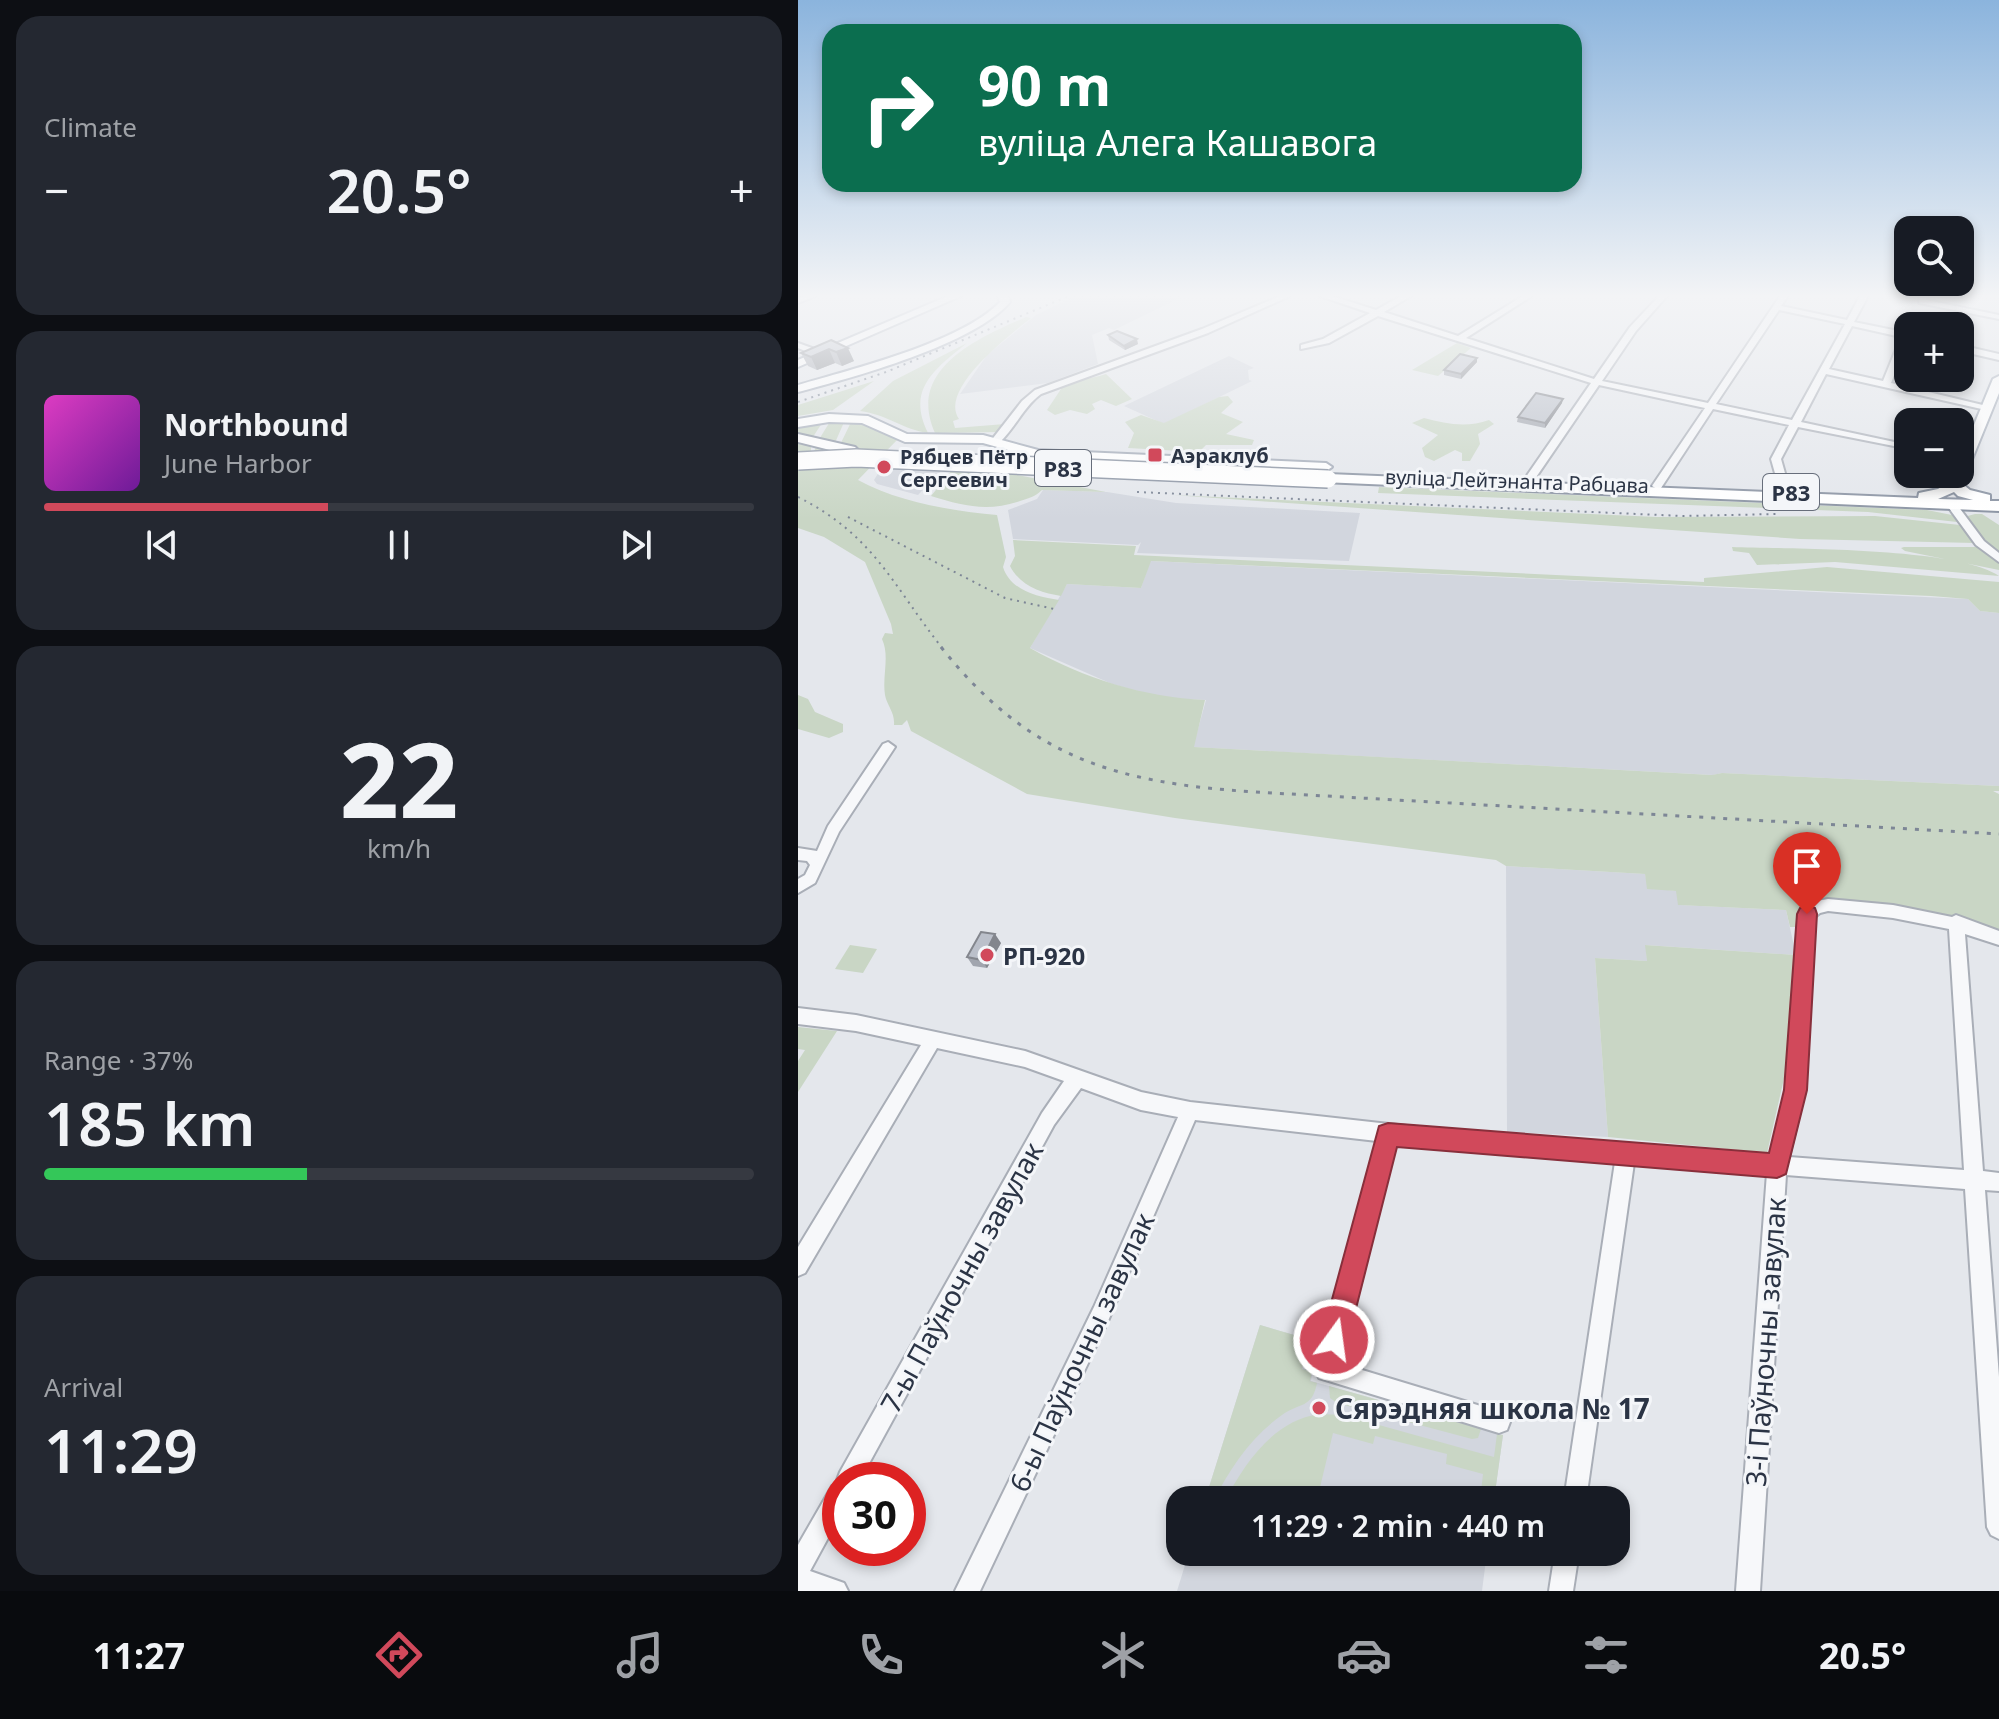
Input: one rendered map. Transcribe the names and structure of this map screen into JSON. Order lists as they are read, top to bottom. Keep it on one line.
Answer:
{"streets":{"highway":["Р83","вуліца Лейтэнанта Рабцава"],"street":["7-ы Паўночны завулак","3-і Паўночны завулак","6-ы Паўночны завулак"]},"crossings":[["Р83","вуліца Лейтэнанта Рабцава"]],"places":{"transit":["Аэраклуб"],"other":["Рябцев Пётр Сергеевич","РП-920","Сярэдняя школа № 17"]},"page":{"tile":["Climate",["22","km/h"],["Range · 37%","185 km"],["Arrival","11:29"]],"turn":["90 m","вуліца Алега Кашавога"],"heat":["−","20.5°","+"],"map_buttons":["+","−"],"song":["Northbound","June Harbor"],"limit":"30","trip":"11:29 · 2 min · 440 m","tabs":["11:27","20.5°"]}}
